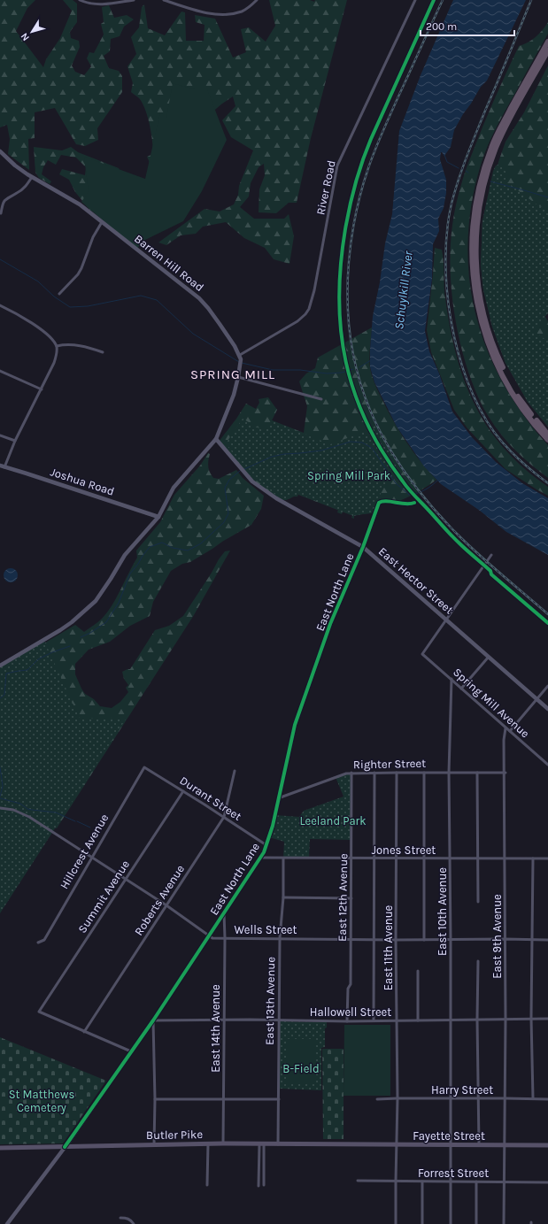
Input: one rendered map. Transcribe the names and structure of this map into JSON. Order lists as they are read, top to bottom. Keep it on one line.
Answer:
{"streets":{"main road":["Butler Pike","Fayette Street"],"street":["River Road","Barren Hill Road","Joshua Road","East Hector Street","East North Lane","Spring Mill Avenue","Righter Street","Durant Street","Jones Street","Hillcrest Avenue","Summit Avenue","East 12th Avenue","Roberts Avenue","East 10th Avenue","Wells Street","East 9th Avenue","East 11th Avenue","East 13th Avenue","Hallowell Street","East 14th Avenue","Harry Street","Forrest Street"]},"crossings":[["River Road","Barren Hill Road"],["East Hector Street","East North Lane"],["East Hector Street","Spring Mill Avenue"],["East North Lane","Righter Street"],["East North Lane","Durant Street"],["East North Lane","Jones Street"],["East North Lane","Wells Street"],["East North Lane","Hallowell Street"],["East North Lane","East 14th Avenue"],["East North Lane","Butler Pike"],["Spring Mill Avenue","East 10th Avenue"],["Spring Mill Avenue","East 9th Avenue"],["Righter Street","East 12th Avenue"],["Righter Street","East 10th Avenue"],["Righter Street","East 9th Avenue"],["Righter Street","East 11th Avenue"],["Durant Street","Hillcrest Avenue"],["Durant Street","Summit Avenue"],["Durant Street","Roberts Avenue"],["Jones Street","East 12th Avenue"],["Jones Street","East 10th Avenue"],["Jones Street","East 9th Avenue"],["Jones Street","East 11th Avenue"],["Jones Street","East 13th Avenue"],["Hillcrest Avenue","Wells Street"],["Summit Avenue","Roberts Avenue"],["Summit Avenue","Wells Street"],["East 12th Avenue","Wells Street"],["East 12th Avenue","Hallowell Street"],["Roberts Avenue","Wells Street"],["East 10th Avenue","Wells Street"],["East 10th Avenue","Hallowell Street"],["East 10th Avenue","Harry Street"],["East 10th Avenue","Fayette Street"],["East 10th Avenue","Forrest Street"],["Wells Street","East 9th Avenue"],["Wells Street","East 11th Avenue"],["Wells Street","East 13th Avenue"],["Wells Street","East 14th Avenue"],["East 9th Avenue","Hallowell Street"],["East 9th Avenue","Harry Street"],["East 9th Avenue","Fayette Street"],["East 9th Avenue","Forrest Street"],["East 11th Avenue","Hallowell Street"],["East 11th Avenue","Harry Street"],["East 11th Avenue","Fayette Street"],["East 11th Avenue","Forrest Street"],["East 13th Avenue","Hallowell Street"],["East 13th Avenue","Butler Pike"],["Hallowell Street","East 14th Avenue"],["East 14th Avenue","Butler Pike"],["Butler Pike","Fayette Street"]],"districts":["SPRING MILL"],"water":["Schuylkill River"],"parks":["Spring Mill Park","Leeland Park","B-Field","St Matthews Cemetery"],"scale_bar":"200 m","north":"bottom left"}
